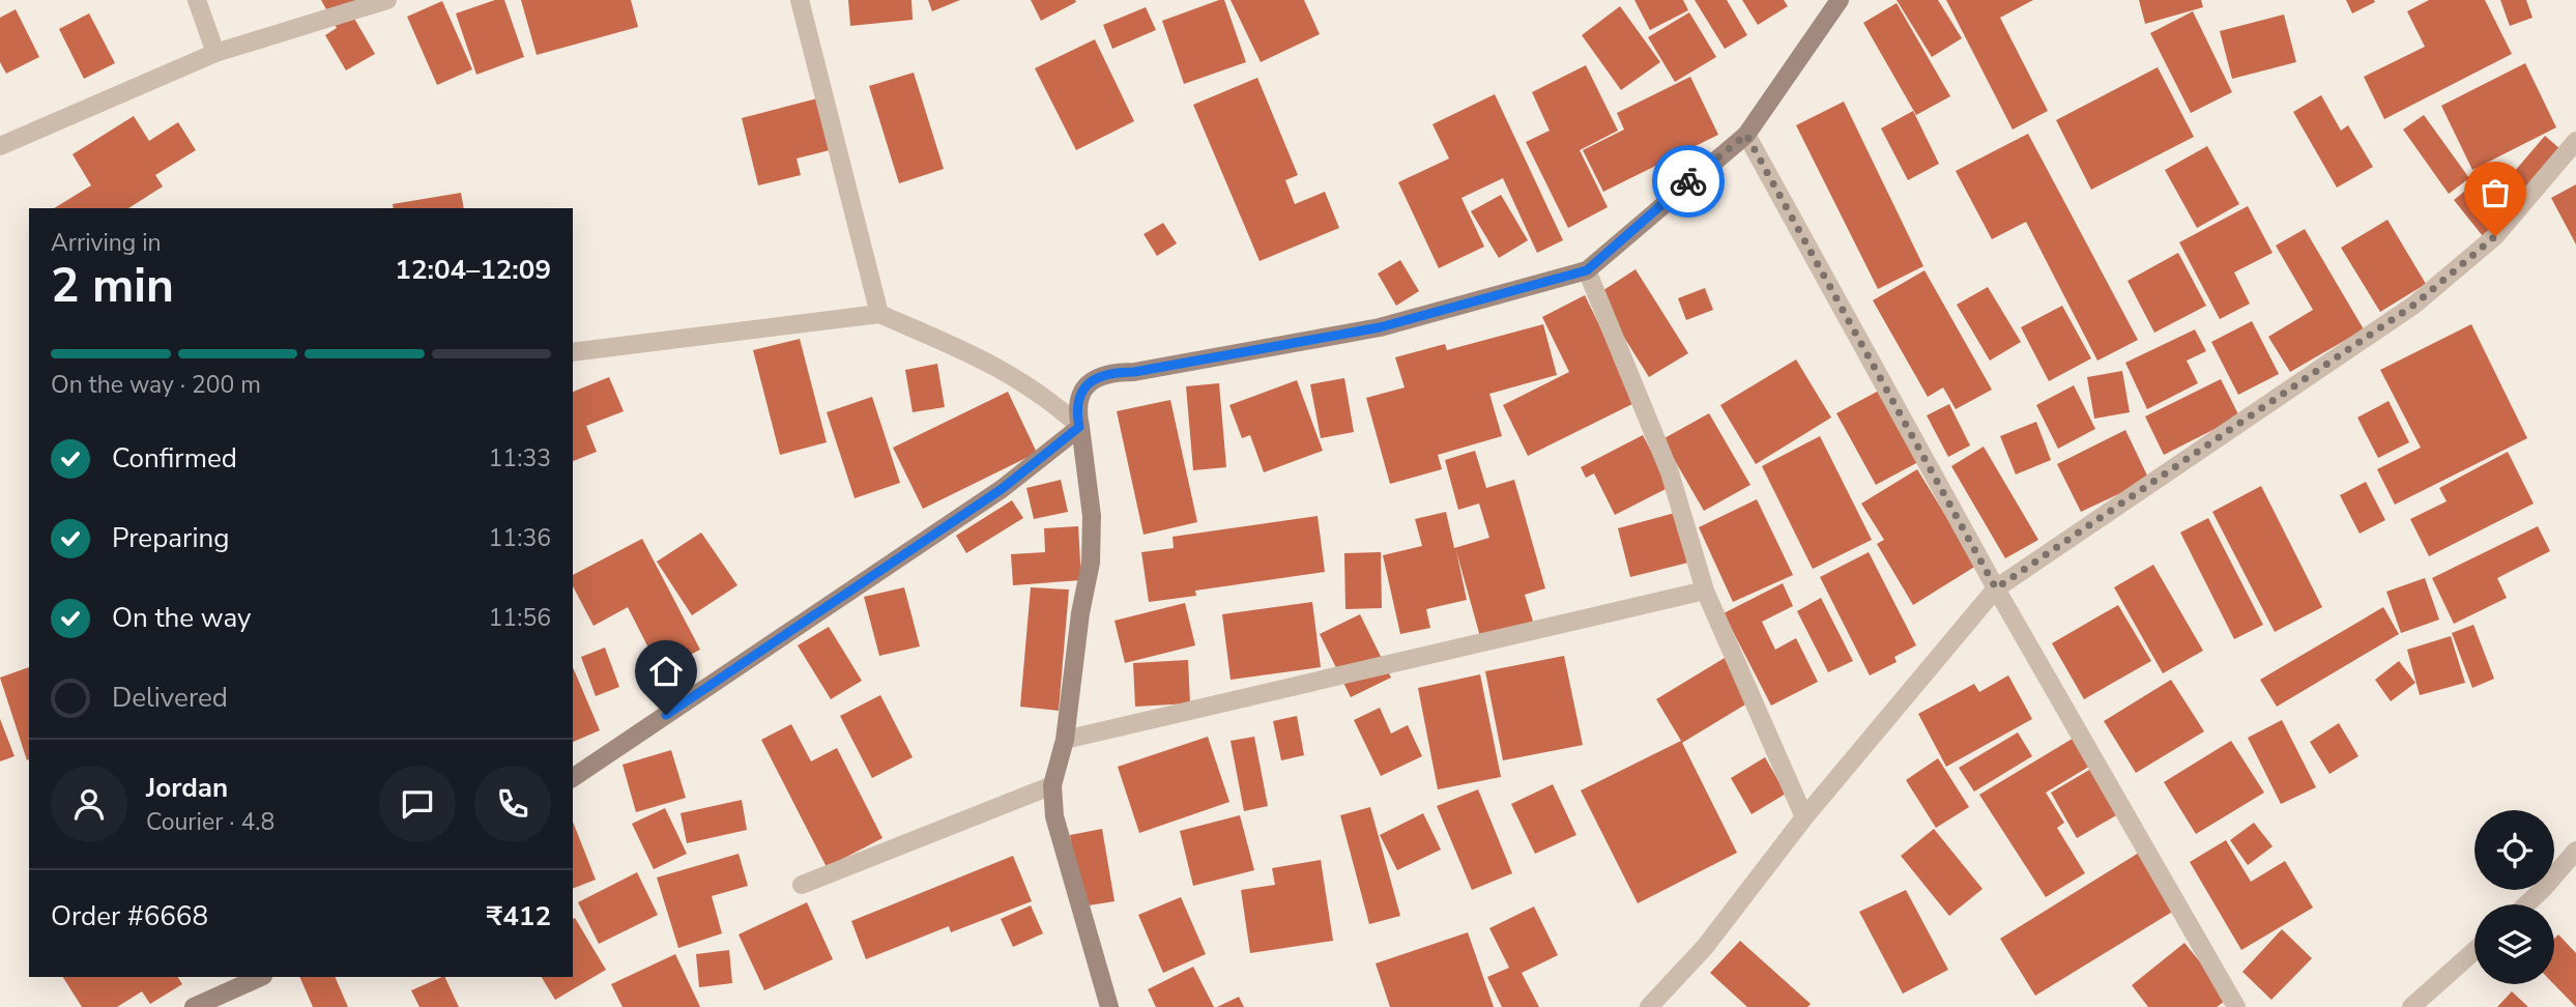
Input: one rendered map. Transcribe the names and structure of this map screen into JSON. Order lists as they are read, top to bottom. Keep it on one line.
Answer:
{"page":{"heading":["2 min","Arriving in","12:04–12:09"],"panel":["Jordan","Courier · 4.8","Order #6668","₹412"],"bar":"On the way · 200 m","list":[["Confirmed","11:33"],["Preparing","11:36"],["On the way","11:56"],"Delivered"]}}
